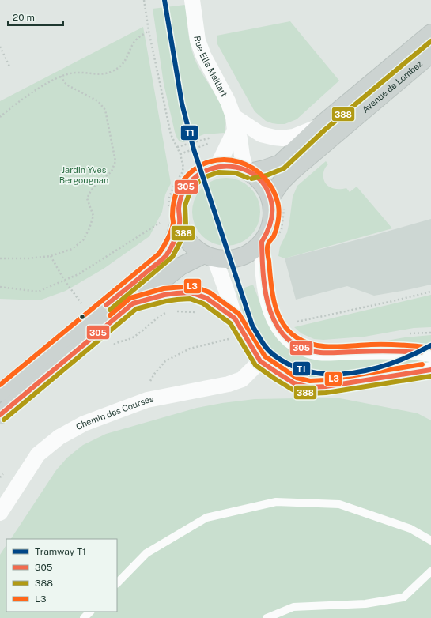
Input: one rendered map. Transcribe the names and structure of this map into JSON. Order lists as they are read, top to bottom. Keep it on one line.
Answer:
{"streets":{"main road":["Avenue de Lombez"],"street":["Rue Ella Maillart","Chemin des Courses"]},"crossings":[["Rue Ella Maillart","Avenue de Lombez"]],"parks":["Jardin Yves Bergougnan"],"lines":["tram line T1","transit line 388","transit line L3","transit line 305"],"legend":["Tramway T1","305","388","L3"],"scale_bar":"20 m"}
